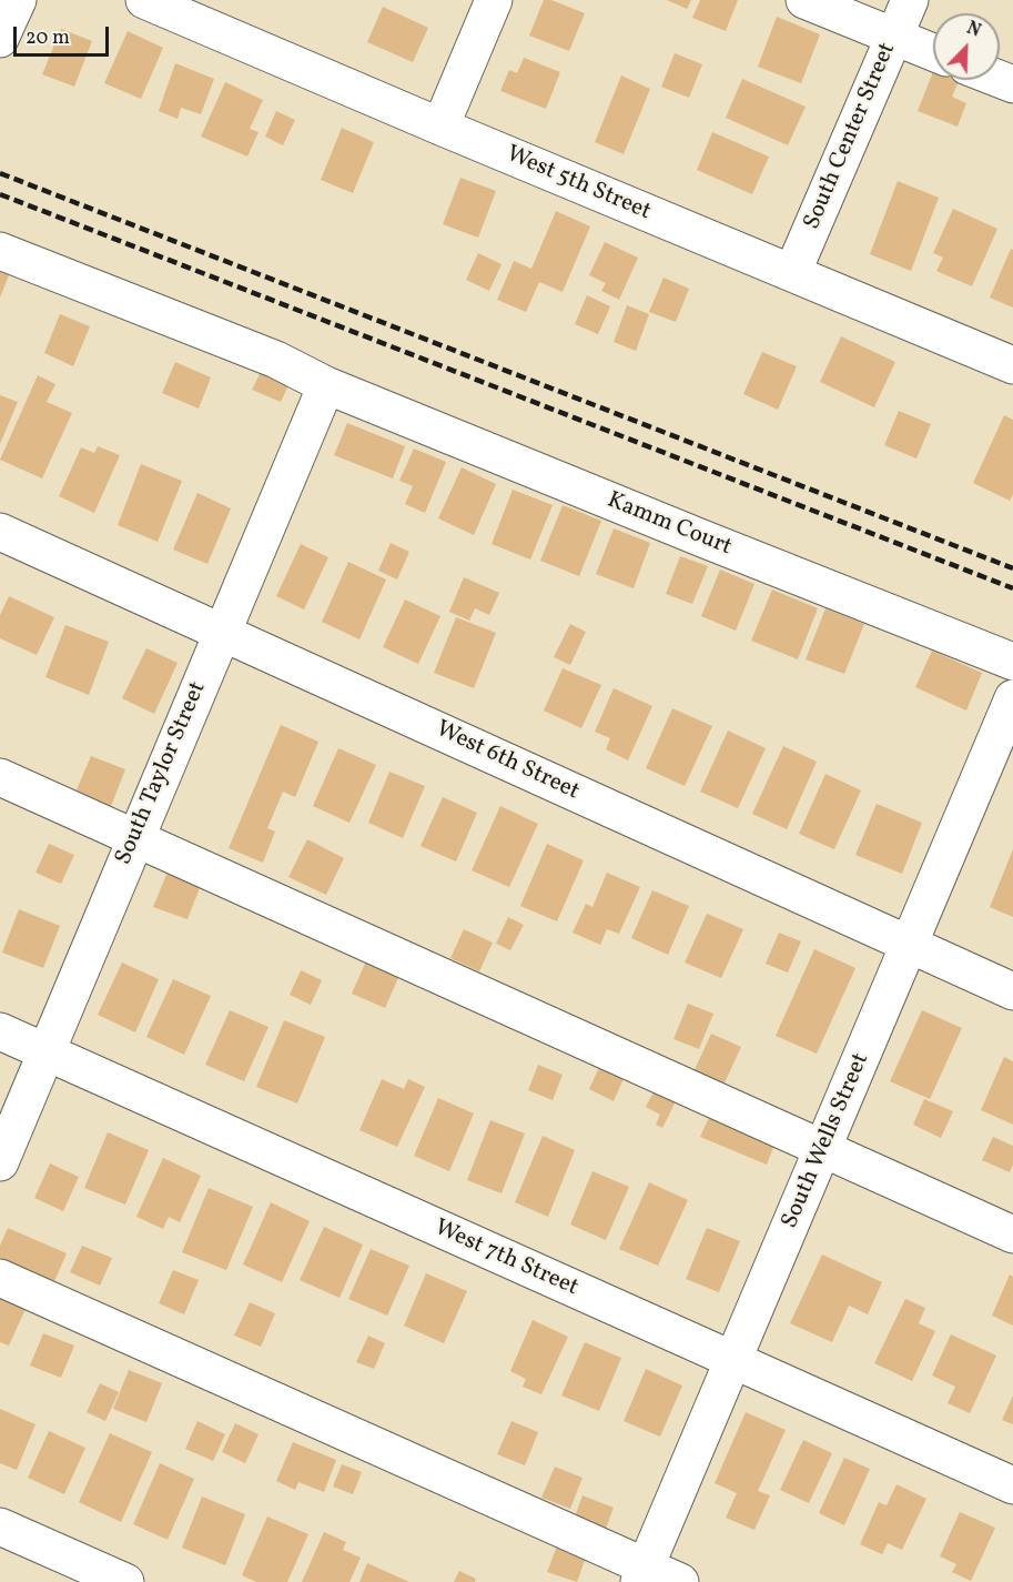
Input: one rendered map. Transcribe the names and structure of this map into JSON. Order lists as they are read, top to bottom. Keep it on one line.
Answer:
{"streets":{"street":["South Center Street","West 5th Street","Kamm Court","West 6th Street","South Taylor Street","South Wells Street","West 7th Street"]},"crossings":[["South Center Street","West 5th Street"],["Kamm Court","South Taylor Street"],["West 6th Street","South Taylor Street"],["West 6th Street","South Wells Street"],["South Taylor Street","West 7th Street"],["South Wells Street","West 7th Street"]],"scale_bar":"20 m","north":"top right"}
